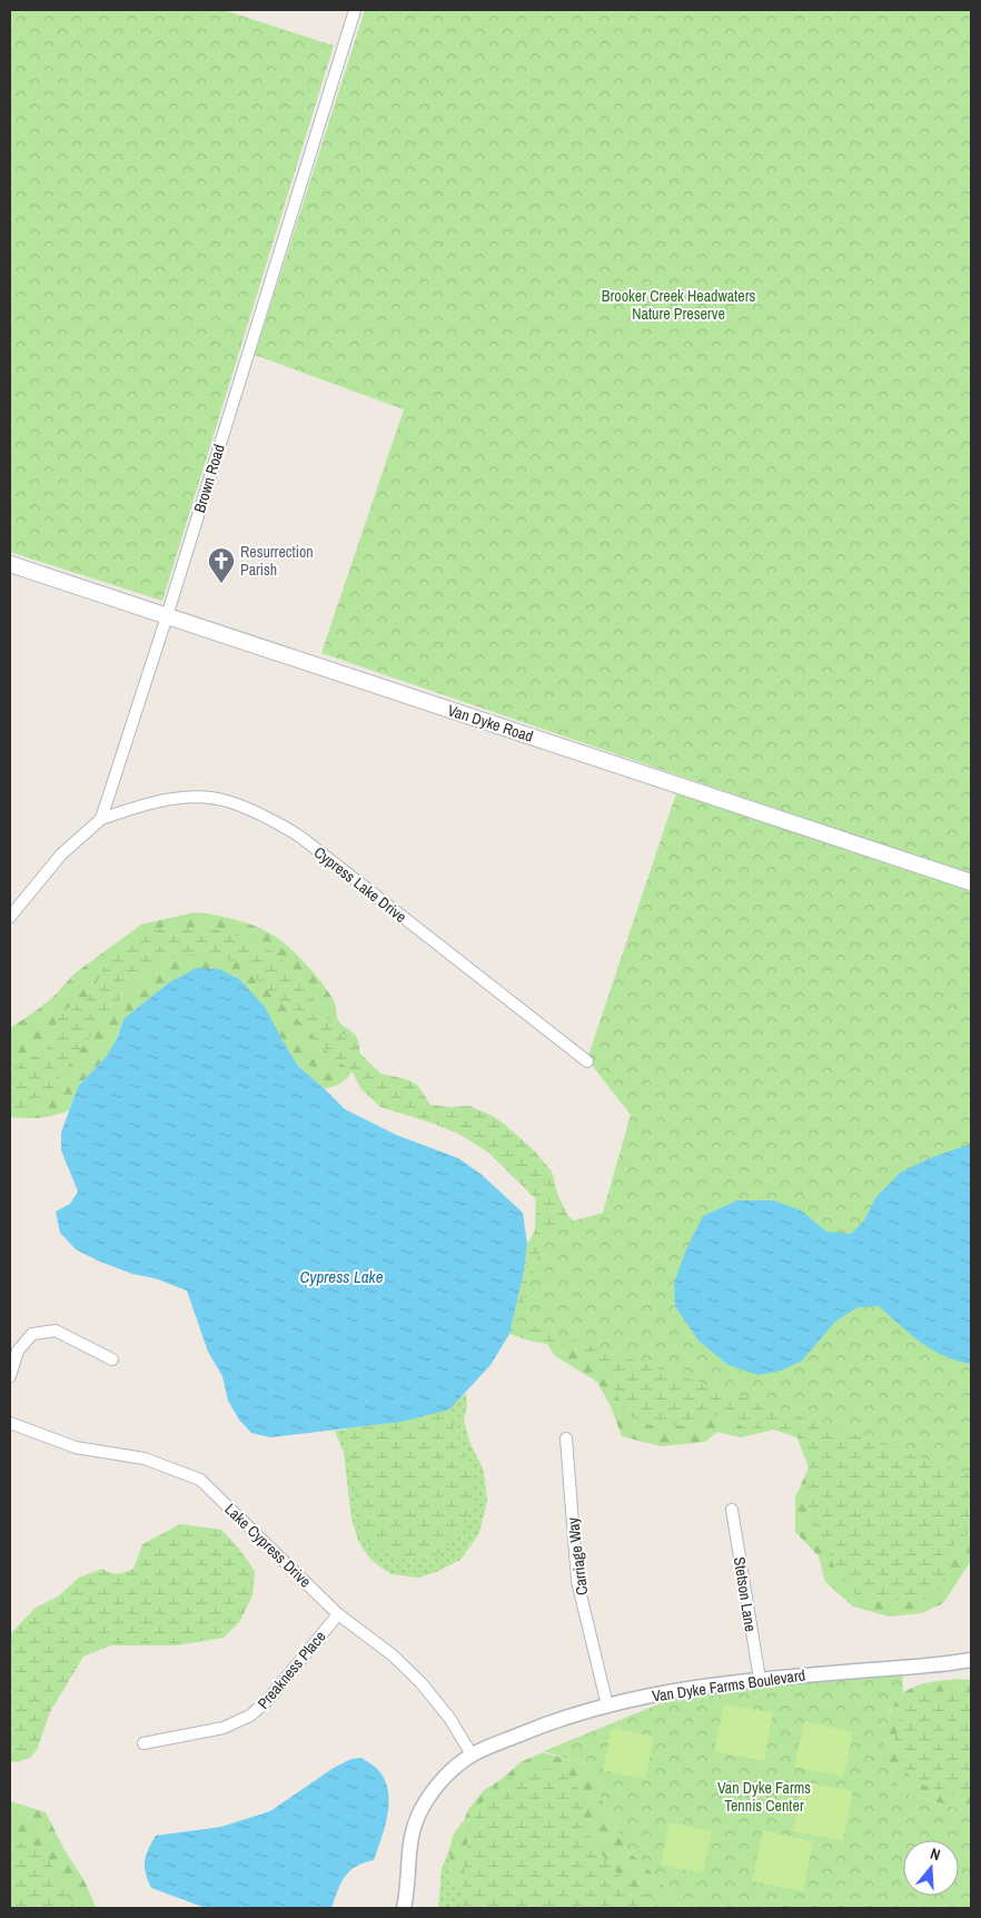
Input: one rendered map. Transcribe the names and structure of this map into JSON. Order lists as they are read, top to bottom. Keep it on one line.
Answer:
{"streets":{"main road":["Van Dyke Road"],"street":["Brown Road","Cypress Lake Drive","Lake Cypress Drive","Carriage Way","Stetson Lane","Preakness Place","Van Dyke Farms Boulevard"]},"crossings":[["Brown Road","Van Dyke Road"],["Brown Road","Cypress Lake Drive"],["Lake Cypress Drive","Preakness Place"],["Lake Cypress Drive","Van Dyke Farms Boulevard"],["Carriage Way","Van Dyke Farms Boulevard"],["Stetson Lane","Van Dyke Farms Boulevard"]],"water":["Cypress Lake"],"parks":["Brooker Creek Headwaters Nature Preserve","Van Dyke Farms Tennis Center"],"places":{"church":["Resurrection Parish"]},"north":"top"}
